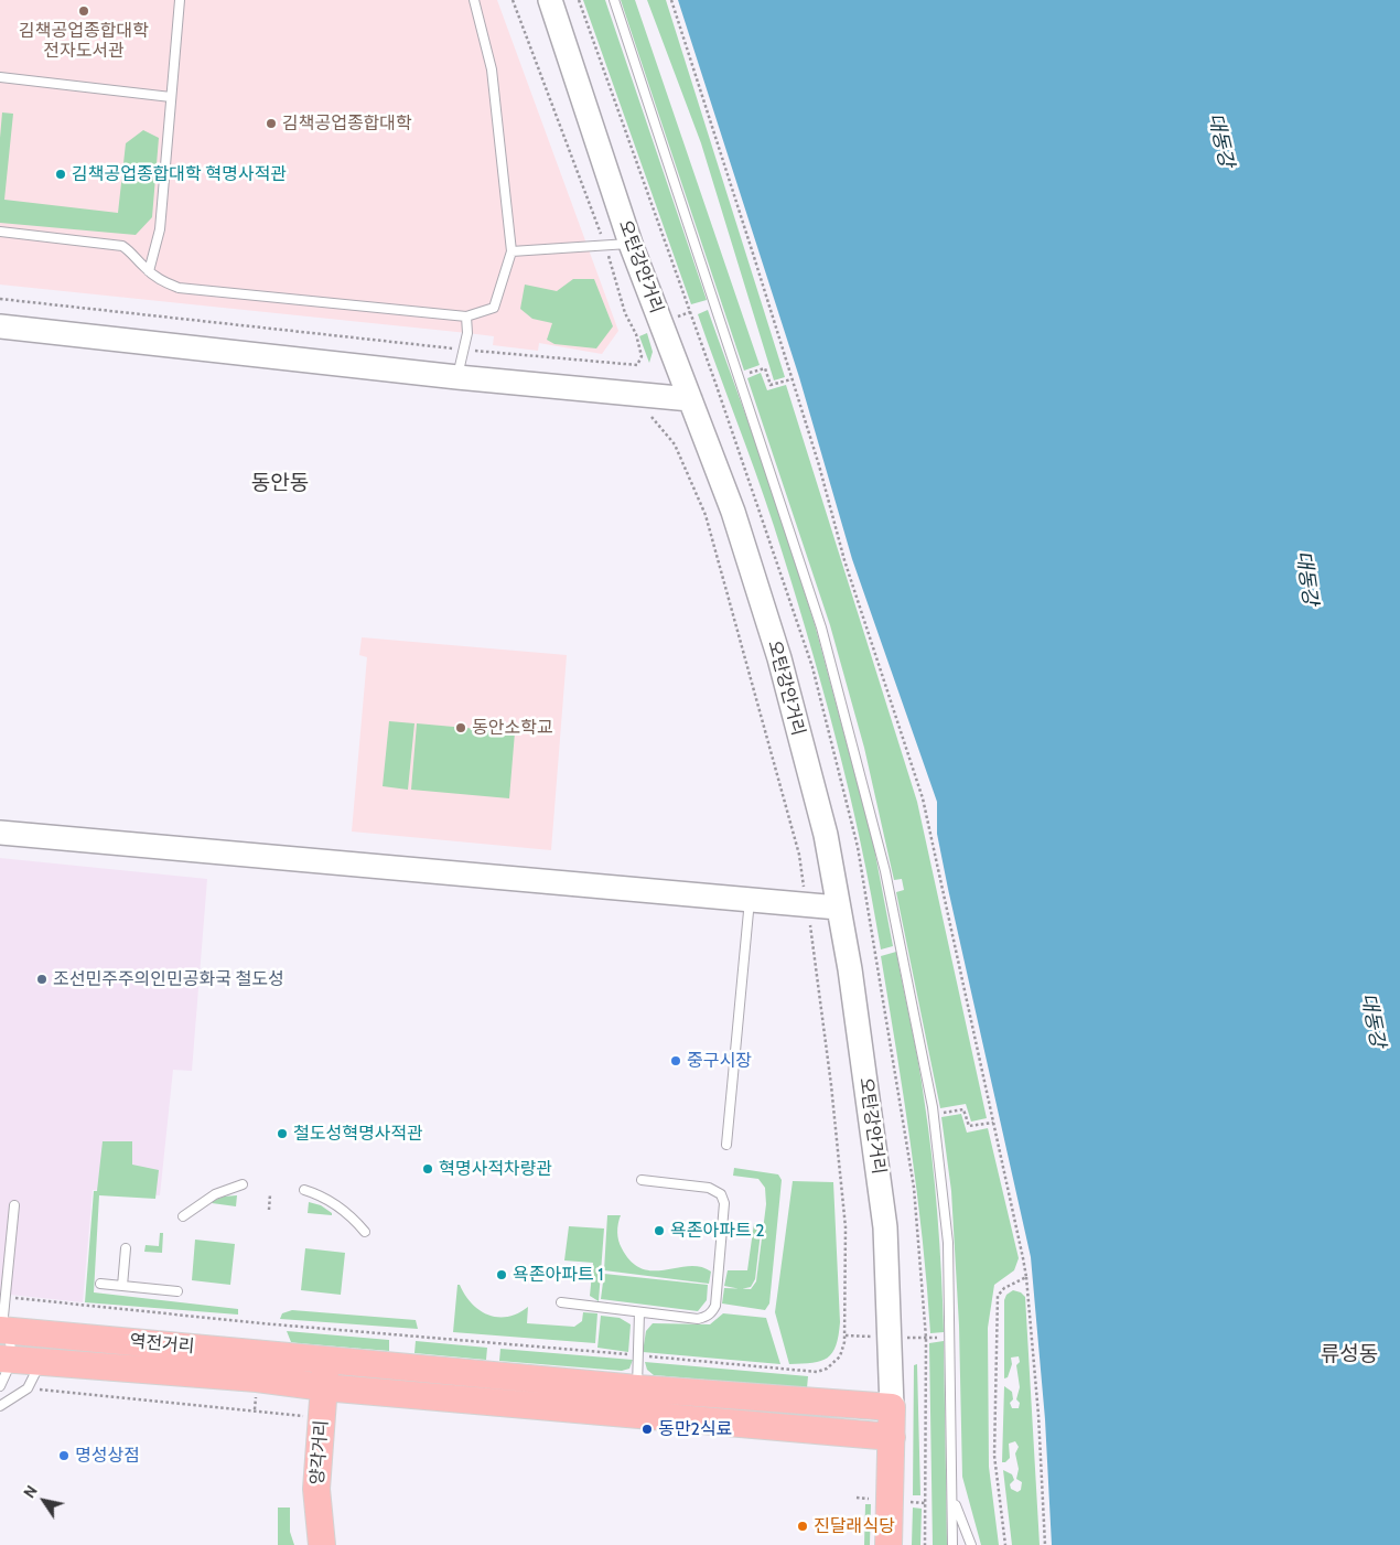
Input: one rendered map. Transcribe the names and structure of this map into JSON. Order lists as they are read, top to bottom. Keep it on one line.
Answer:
{"streets":{"main road":["역전거리","양각거리"],"street":["오탄강안거리"]},"crossings":[["오탄강안거리","역전거리"],["역전거리","양각거리"]],"districts":["동안동","류성동"],"water":["대동강"],"places":["김책공업종합대학 전자도서관","김책공업종합대학","김책공업종합대학 혁명사적관","동안소학교","조선민주주의인민공화국 철도성","중구시장","철도성혁명사적관","혁명사적차량관","욕존아파트 2","욕존아파트 1","동만2식료","명성상점","진달래식당"],"north":"top left"}
